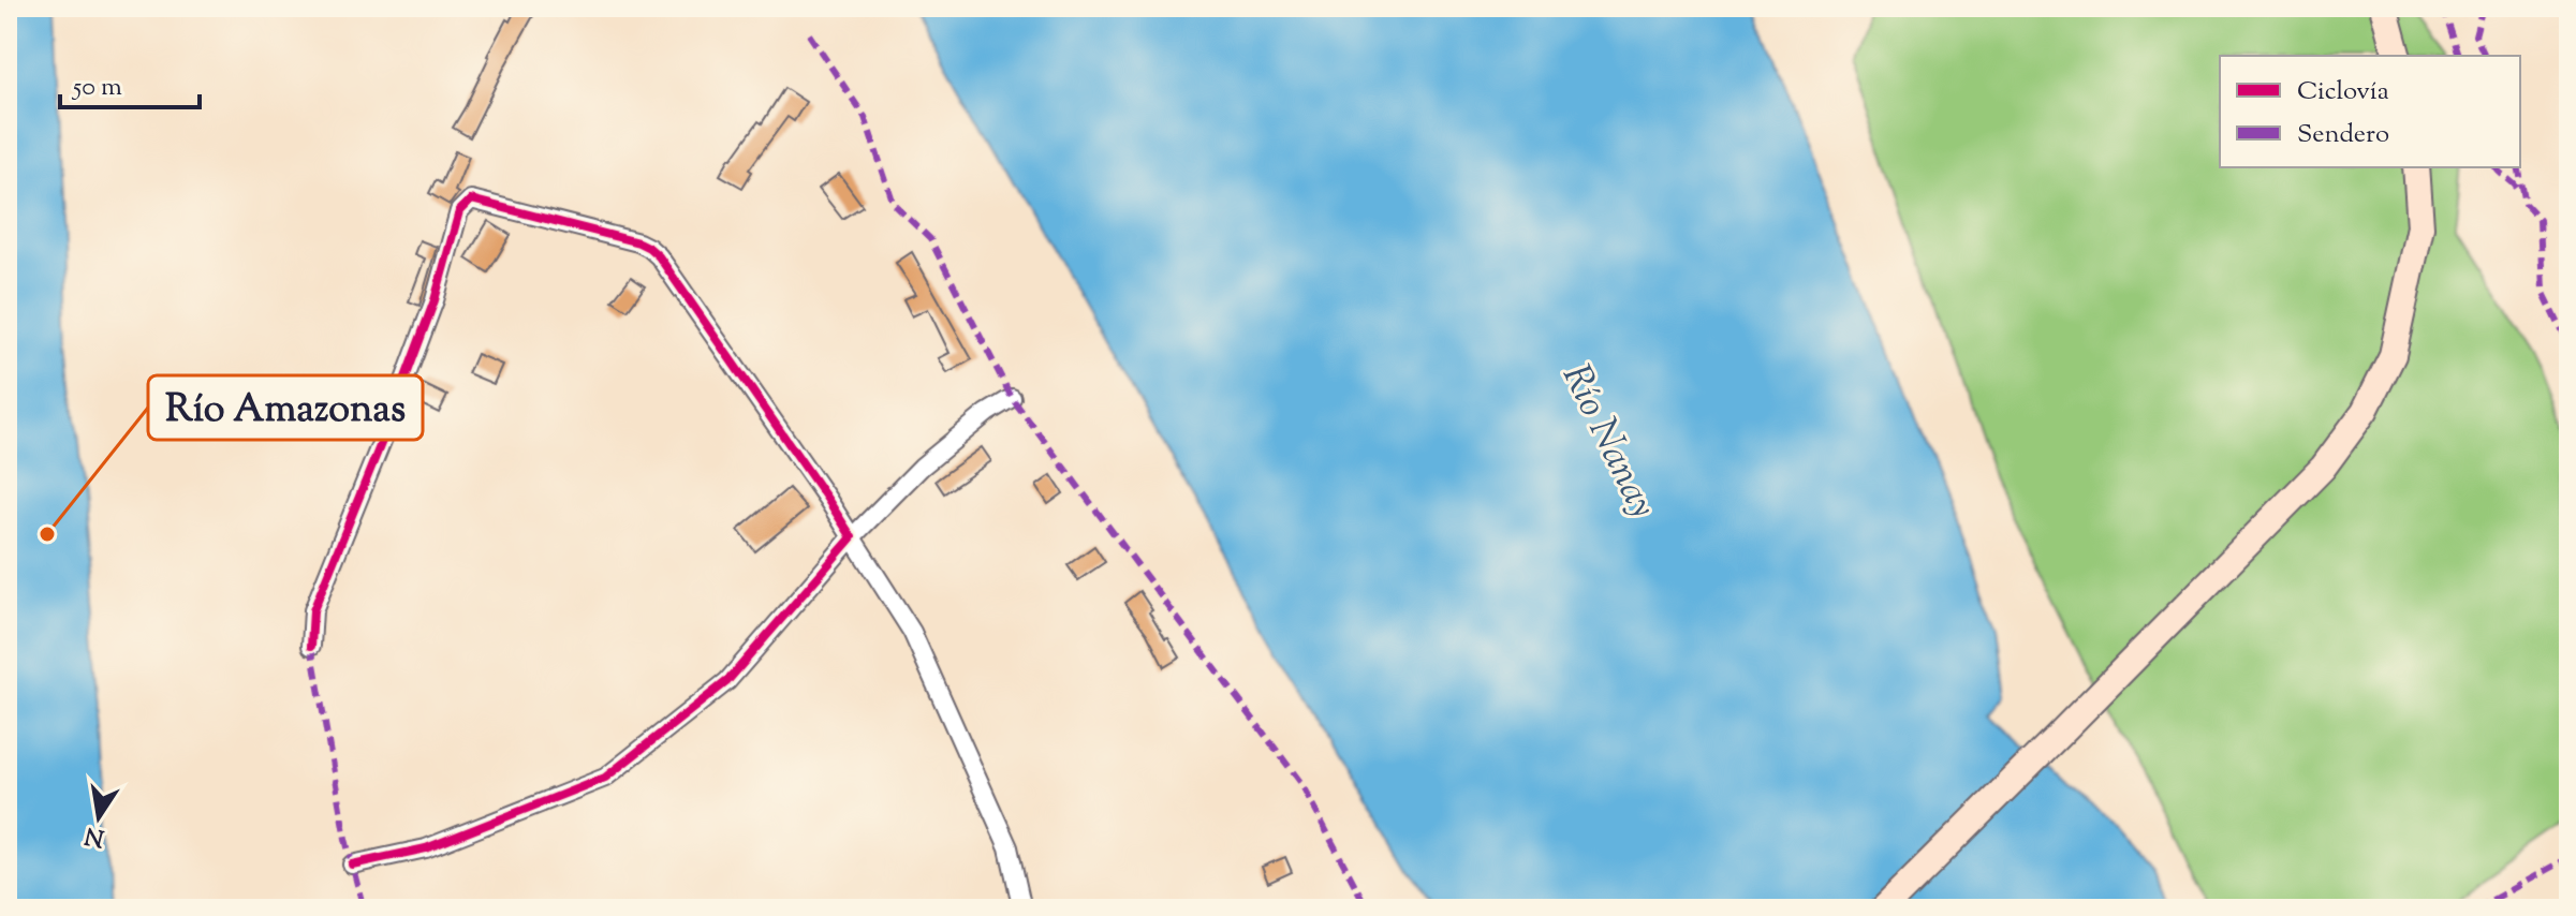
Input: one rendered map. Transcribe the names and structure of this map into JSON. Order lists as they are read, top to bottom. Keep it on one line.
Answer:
{"water":["Río Nanay"],"places":["Río Amazonas"],"legend":["Ciclovía","Sendero"],"scale_bar":"50 m","north":"bottom"}
